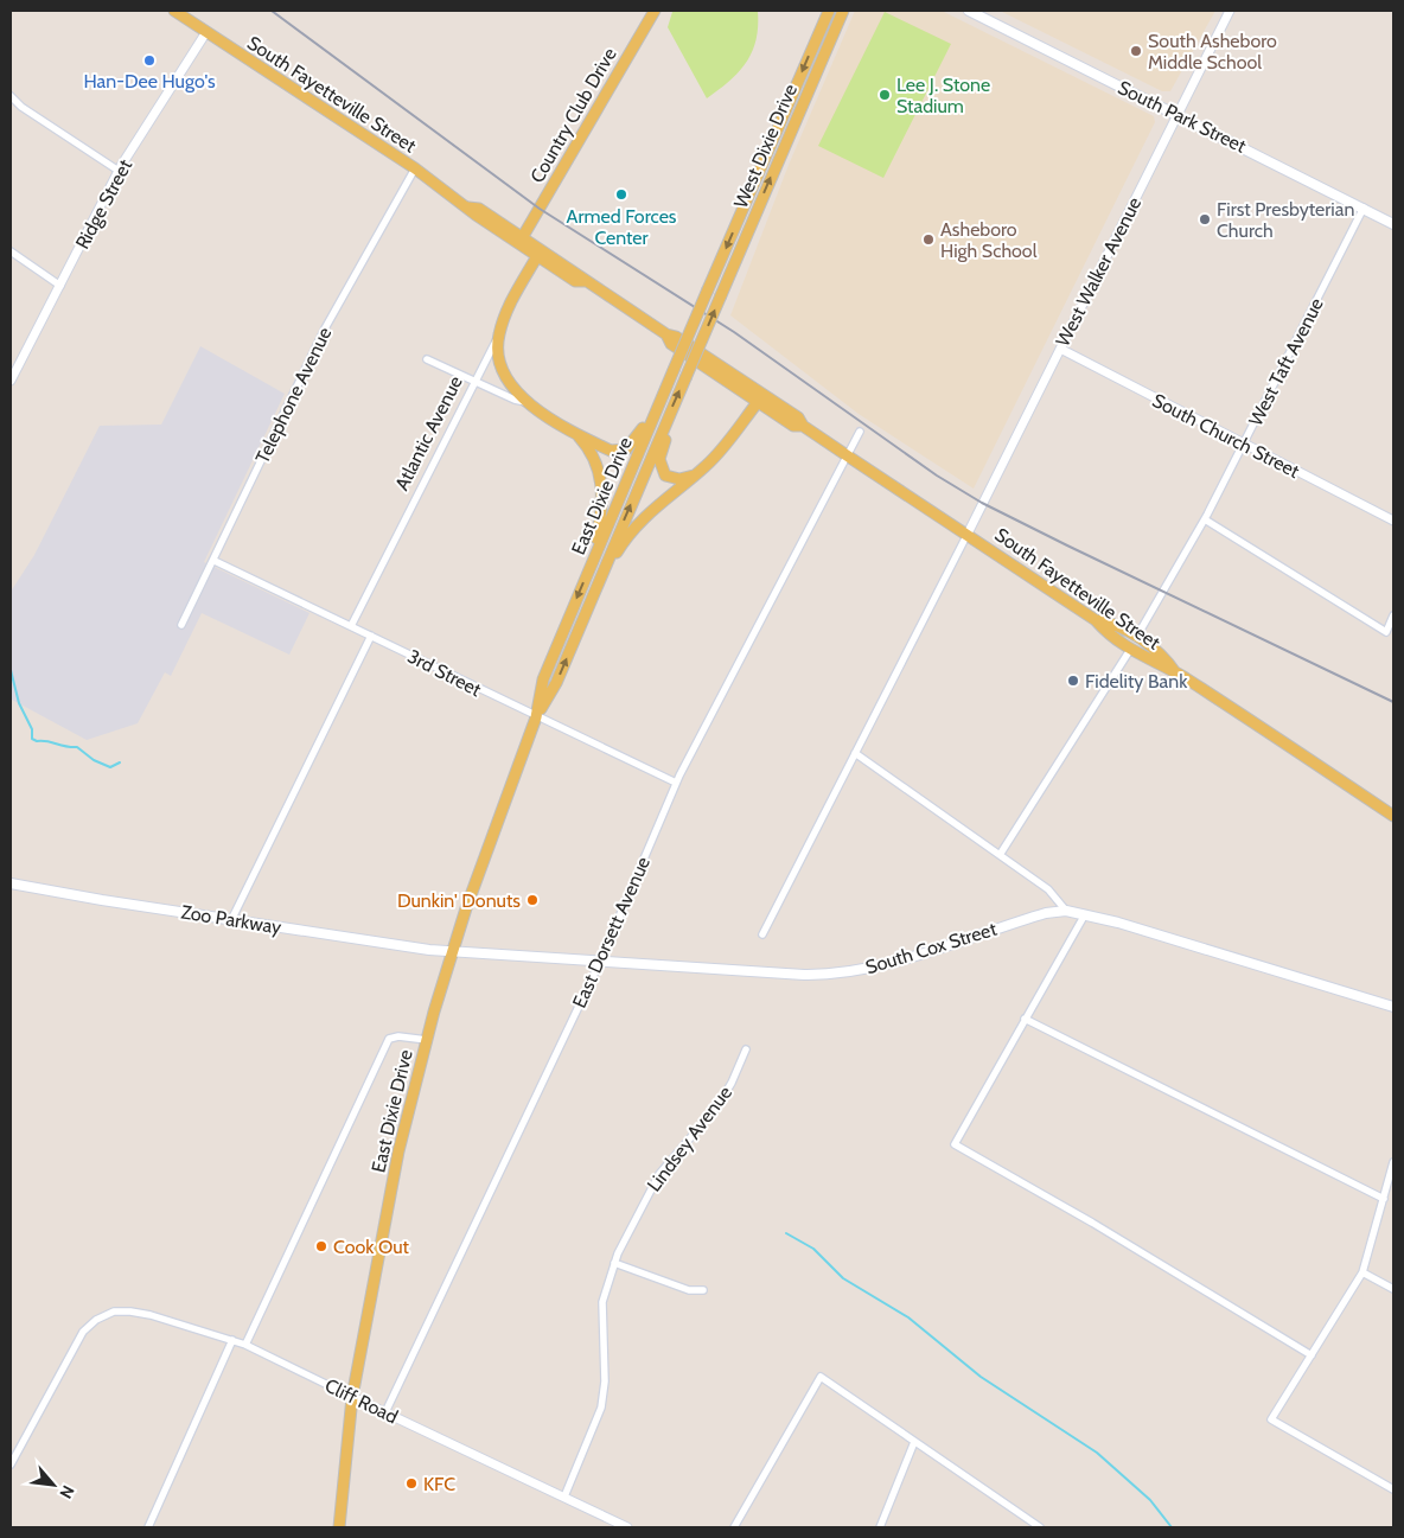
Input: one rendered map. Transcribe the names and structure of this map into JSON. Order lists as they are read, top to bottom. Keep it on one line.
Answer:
{"streets":{"main road":["South Fayetteville Street","Country Club Drive","South Park Street","West Dixie Drive","Atlantic Avenue","East Dixie Drive","Zoo Parkway","South Cox Street"],"street":["Ridge Street","West Walker Avenue","West Taft Avenue","Telephone Avenue","South Church Street","3rd Street","East Dorsett Avenue","Lindsey Avenue","Cliff Road"]},"crossings":[["South Fayetteville Street","Country Club Drive"],["South Fayetteville Street","Ridge Street"],["South Fayetteville Street","West Walker Avenue"],["South Fayetteville Street","Telephone Avenue"],["South Fayetteville Street","Atlantic Avenue"],["South Fayetteville Street","East Dorsett Avenue"],["South Park Street","West Walker Avenue"],["South Park Street","West Taft Avenue"],["West Dixie Drive","East Dixie Drive"],["West Walker Avenue","South Church Street"],["West Taft Avenue","South Church Street"],["Telephone Avenue","3rd Street"],["Atlantic Avenue","3rd Street"],["East Dixie Drive","3rd Street"],["East Dixie Drive","Zoo Parkway"],["East Dixie Drive","South Cox Street"],["East Dixie Drive","Cliff Road"],["3rd Street","East Dorsett Avenue"],["Zoo Parkway","South Cox Street"],["East Dorsett Avenue","South Cox Street"],["East Dorsett Avenue","Cliff Road"],["Lindsey Avenue","Cliff Road"]],"places":["South Asheboro Middle School","Han-Dee Hugo's","Lee J. Stone Stadium","Armed Forces Center","First Presbyterian Church","Asheboro High School","Fidelity Bank","Dunkin' Donuts","Cook Out","KFC"],"north":"bottom right"}
